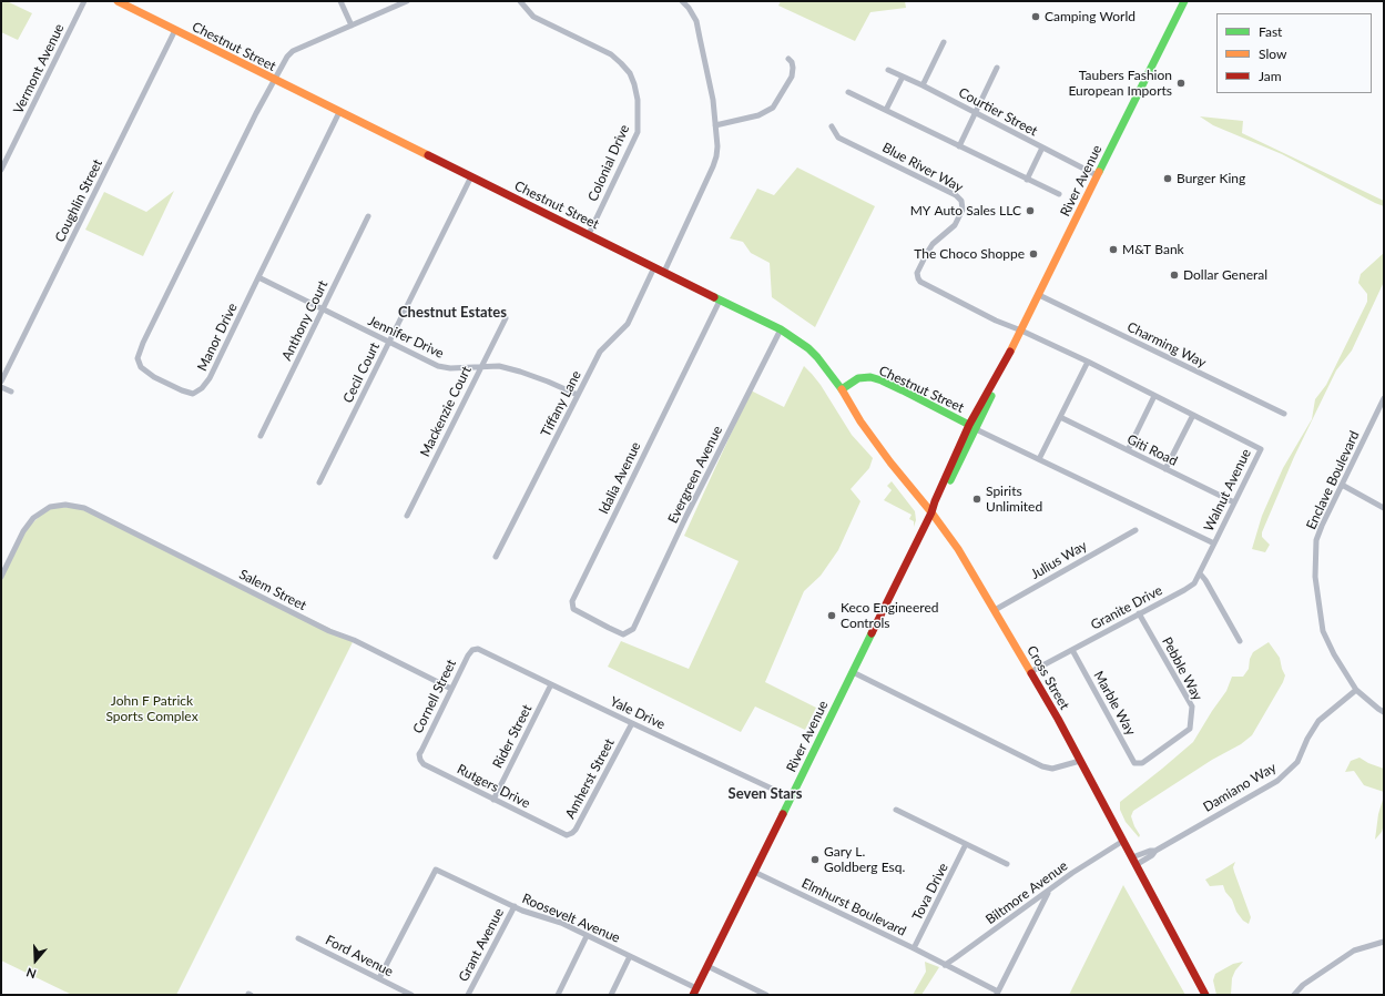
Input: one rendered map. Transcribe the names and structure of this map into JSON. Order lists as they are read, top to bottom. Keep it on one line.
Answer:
{"streets":{"main road":["Chestnut Street","River Avenue","Cross Street"],"street":["Vermont Avenue","Courtier Street","Colonial Drive","Blue River Way","Coughlin Street","Anthony Court","Manor Drive","Jennifer Drive","Charming Way","Cecil Court","Tiffany Lane","Mackenzie Court","Giti Road","Evergreen Avenue","Idalia Avenue","Enclave Boulevard","Walnut Avenue","Julius Way","Salem Street","Granite Drive","Pebble Way","Cornell Street","Marble Way","Yale Drive","Rider Street","Amherst Street","Rutgers Drive","Damiano Way","Tova Drive","Biltmore Avenue","Elmhurst Boulevard","Roosevelt Avenue","Grant Avenue","Ford Avenue"]},"crossings":[["Chestnut Street","Colonial Drive"],["Chestnut Street","River Avenue"],["Chestnut Street","Coughlin Street"],["Chestnut Street","Manor Drive"],["Chestnut Street","Cecil Court"],["Chestnut Street","Tiffany Lane"],["Chestnut Street","Evergreen Avenue"],["Chestnut Street","Idalia Avenue"],["Chestnut Street","Walnut Avenue"],["Chestnut Street","Cross Street"],["Courtier Street","River Avenue"],["Blue River Way","River Avenue"],["Blue River Way","Walnut Avenue"],["River Avenue","Charming Way"],["River Avenue","Walnut Avenue"],["River Avenue","Cross Street"],["River Avenue","Yale Drive"],["River Avenue","Elmhurst Boulevard"],["River Avenue","Roosevelt Avenue"],["Anthony Court","Jennifer Drive"],["Manor Drive","Jennifer Drive"],["Jennifer Drive","Cecil Court"],["Jennifer Drive","Tiffany Lane"],["Jennifer Drive","Mackenzie Court"],["Giti Road","Walnut Avenue"],["Evergreen Avenue","Idalia Avenue"],["Enclave Boulevard","Damiano Way"],["Walnut Avenue","Granite Drive"],["Julius Way","Cross Street"],["Salem Street","Cornell Street"],["Granite Drive","Pebble Way"],["Granite Drive","Cross Street"],["Granite Drive","Marble Way"],["Pebble Way","Marble Way"],["Cross Street","Damiano Way"],["Cross Street","Biltmore Avenue"],["Cornell Street","Yale Drive"],["Cornell Street","Rutgers Drive"],["Yale Drive","Rider Street"],["Yale Drive","Amherst Street"],["Rider Street","Rutgers Drive"],["Amherst Street","Rutgers Drive"],["Tova Drive","Elmhurst Boulevard"],["Biltmore Avenue","Elmhurst Boulevard"],["Roosevelt Avenue","Grant Avenue"],["Roosevelt Avenue","Ford Avenue"]],"districts":["Chestnut Estates","Seven Stars"],"parks":["John F Patrick Sports Complex"],"places":["Camping World","Taubers Fashion European Imports","Burger King","MY Auto Sales LLC","M&T Bank","The Choco Shoppe","Dollar General","Spirits Unlimited","Keco Engineered Controls","Gary L. Goldberg Esq."],"legend":["Fast","Slow","Jam"],"north":"bottom"}
